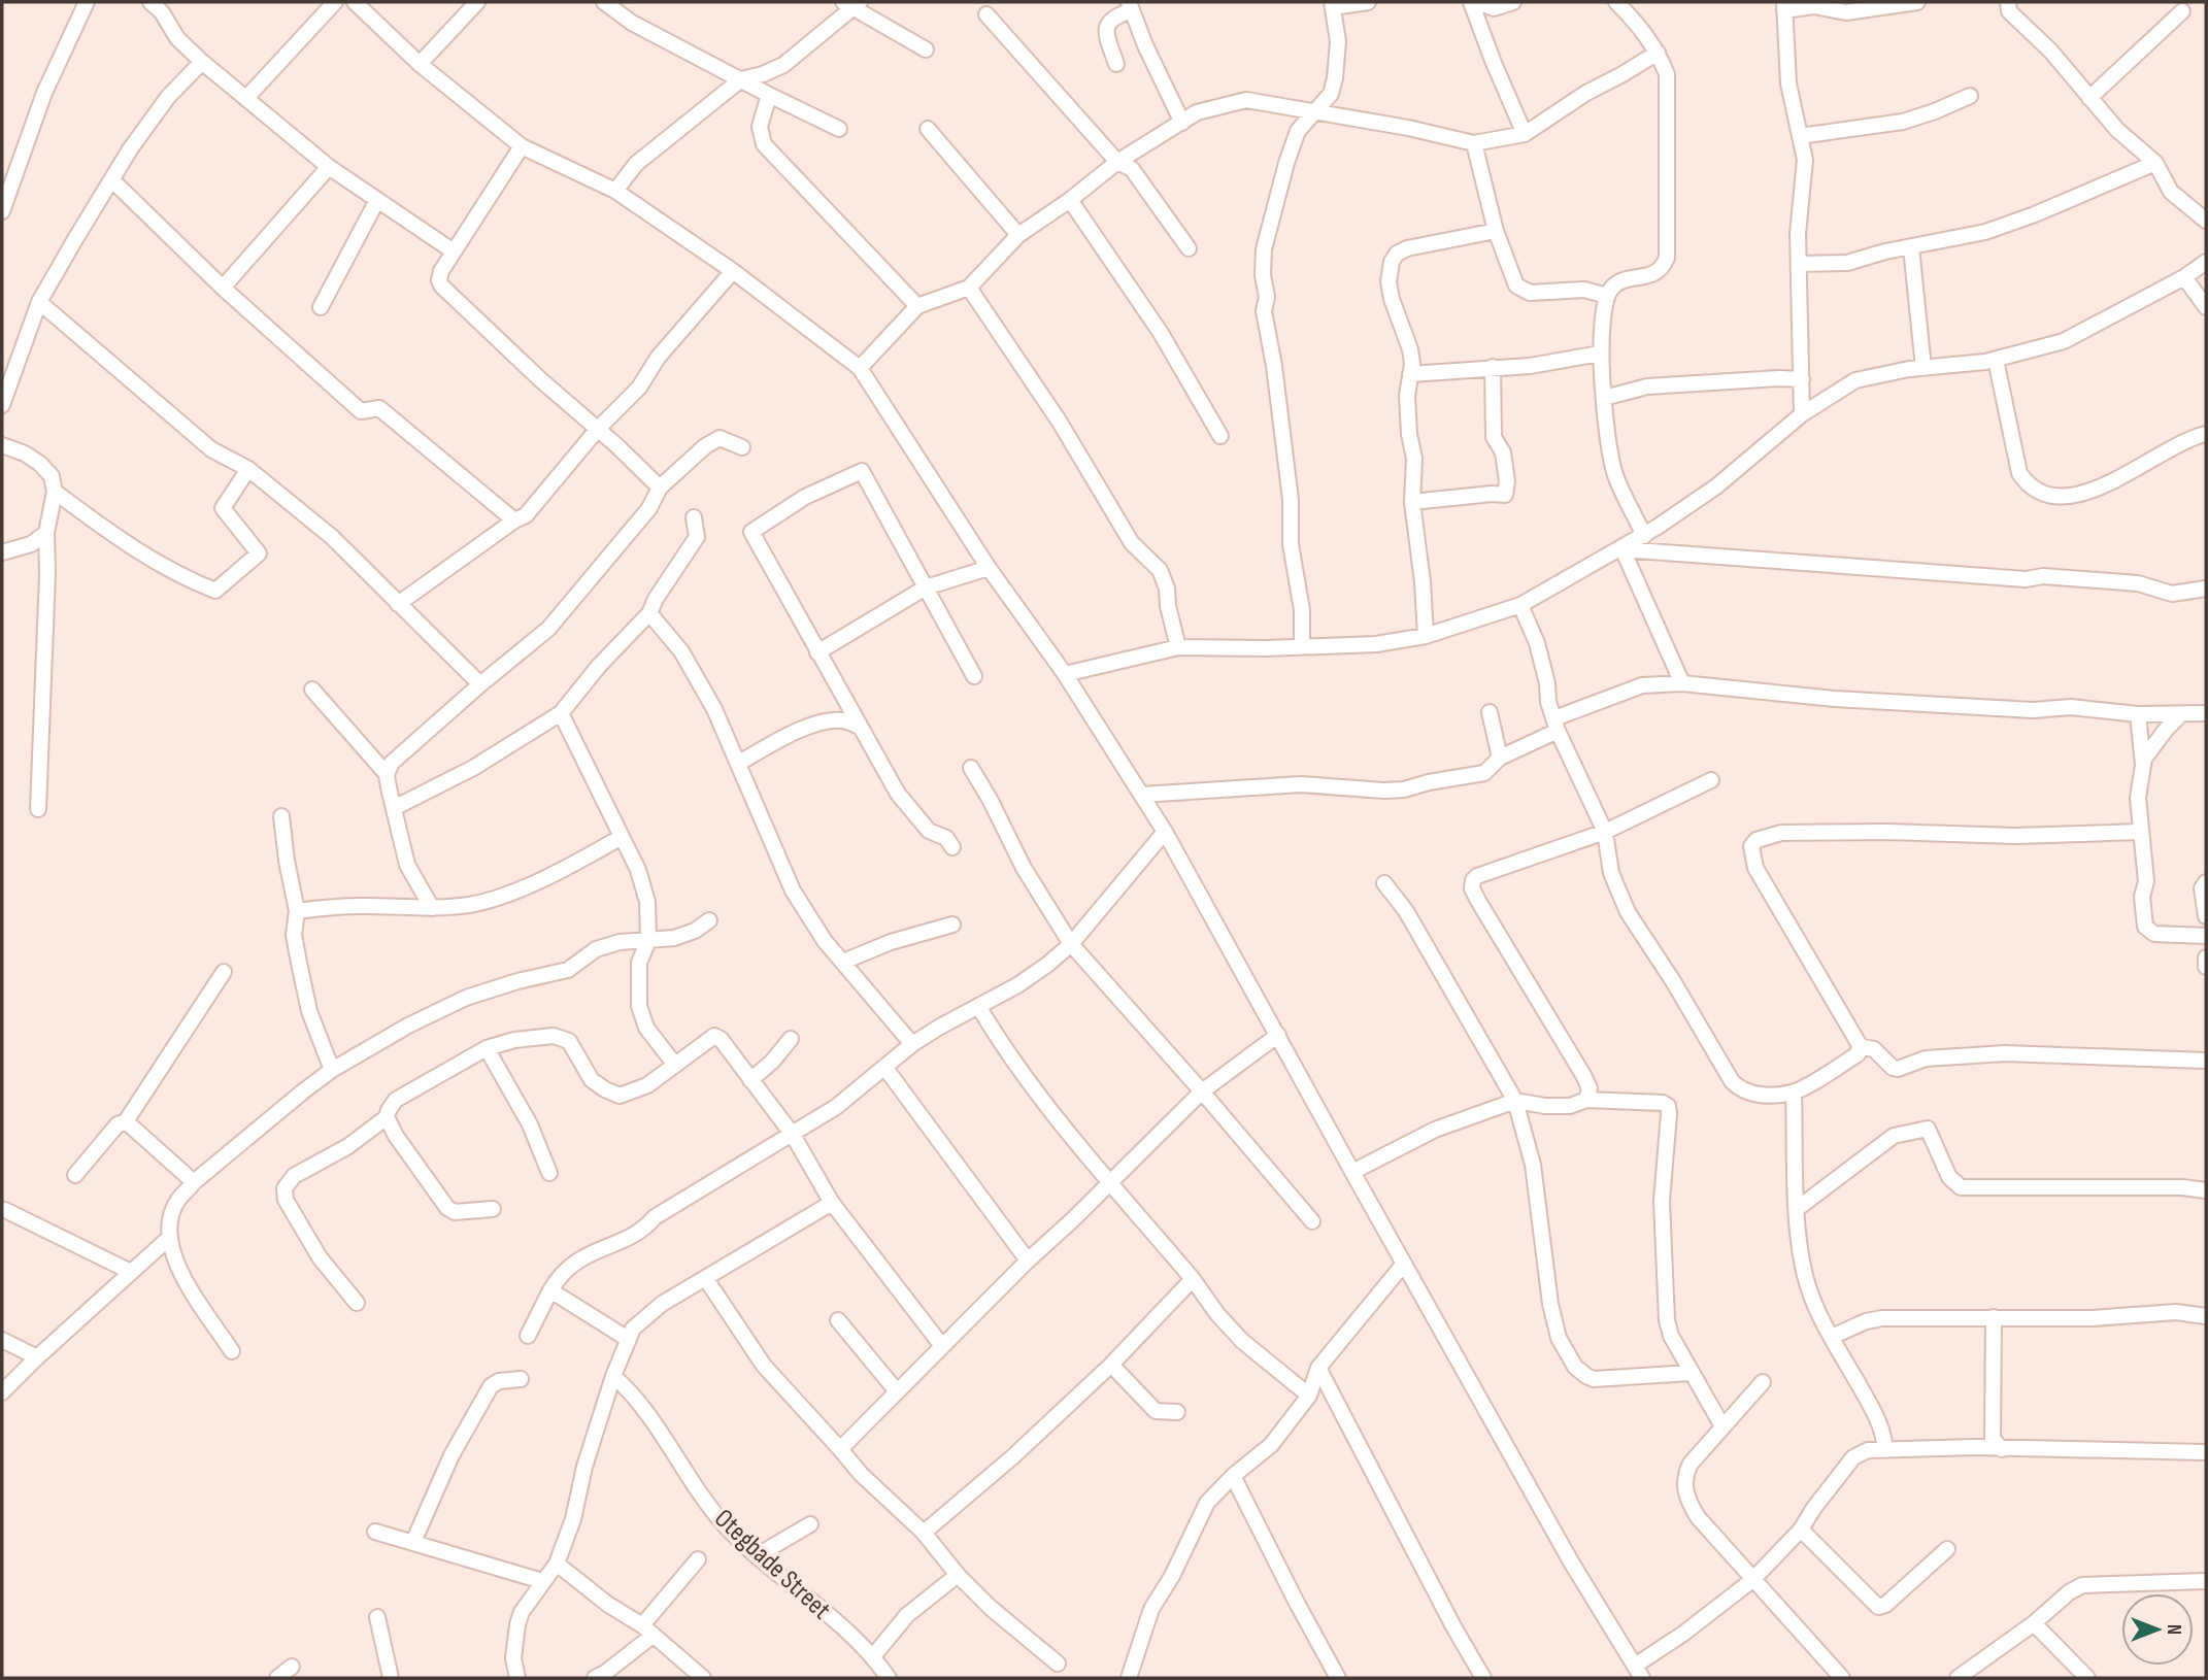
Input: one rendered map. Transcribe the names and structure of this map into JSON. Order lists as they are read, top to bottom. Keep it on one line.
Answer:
{"streets":{"street":["Otegbade Street"]},"north":"right"}
